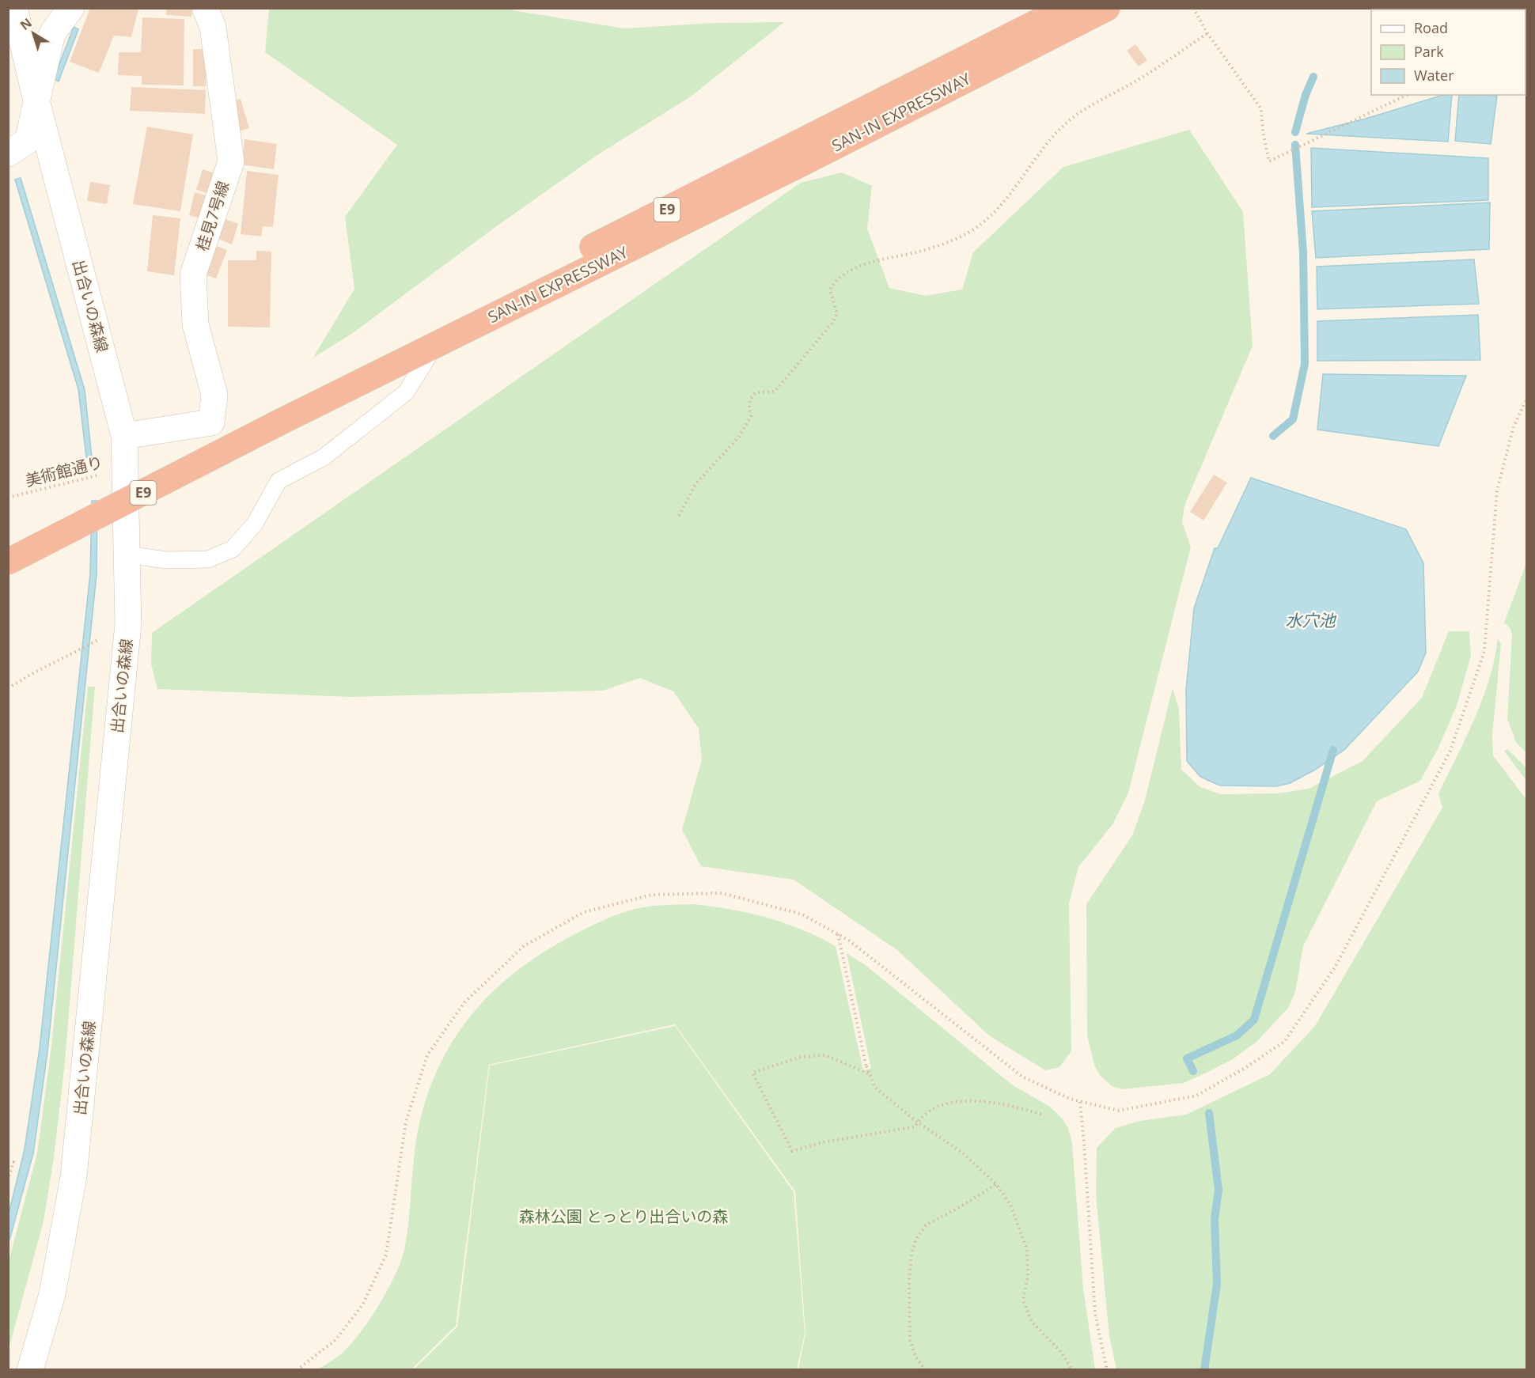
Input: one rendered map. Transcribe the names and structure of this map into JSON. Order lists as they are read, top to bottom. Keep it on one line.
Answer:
{"streets":{"highway":["SAN-IN EXPRESSWAY","E9"],"street":["桂見7号線","出合いの森線"],"path":["美術館通り"]},"crossings":[["桂見7号線","出合いの森線"],["出合いの森線","美術館通り"]],"water":["水穴池"],"parks":["森林公園 とっとり出合いの森"],"legend":["Road","Park","Water"],"north":"top left"}
